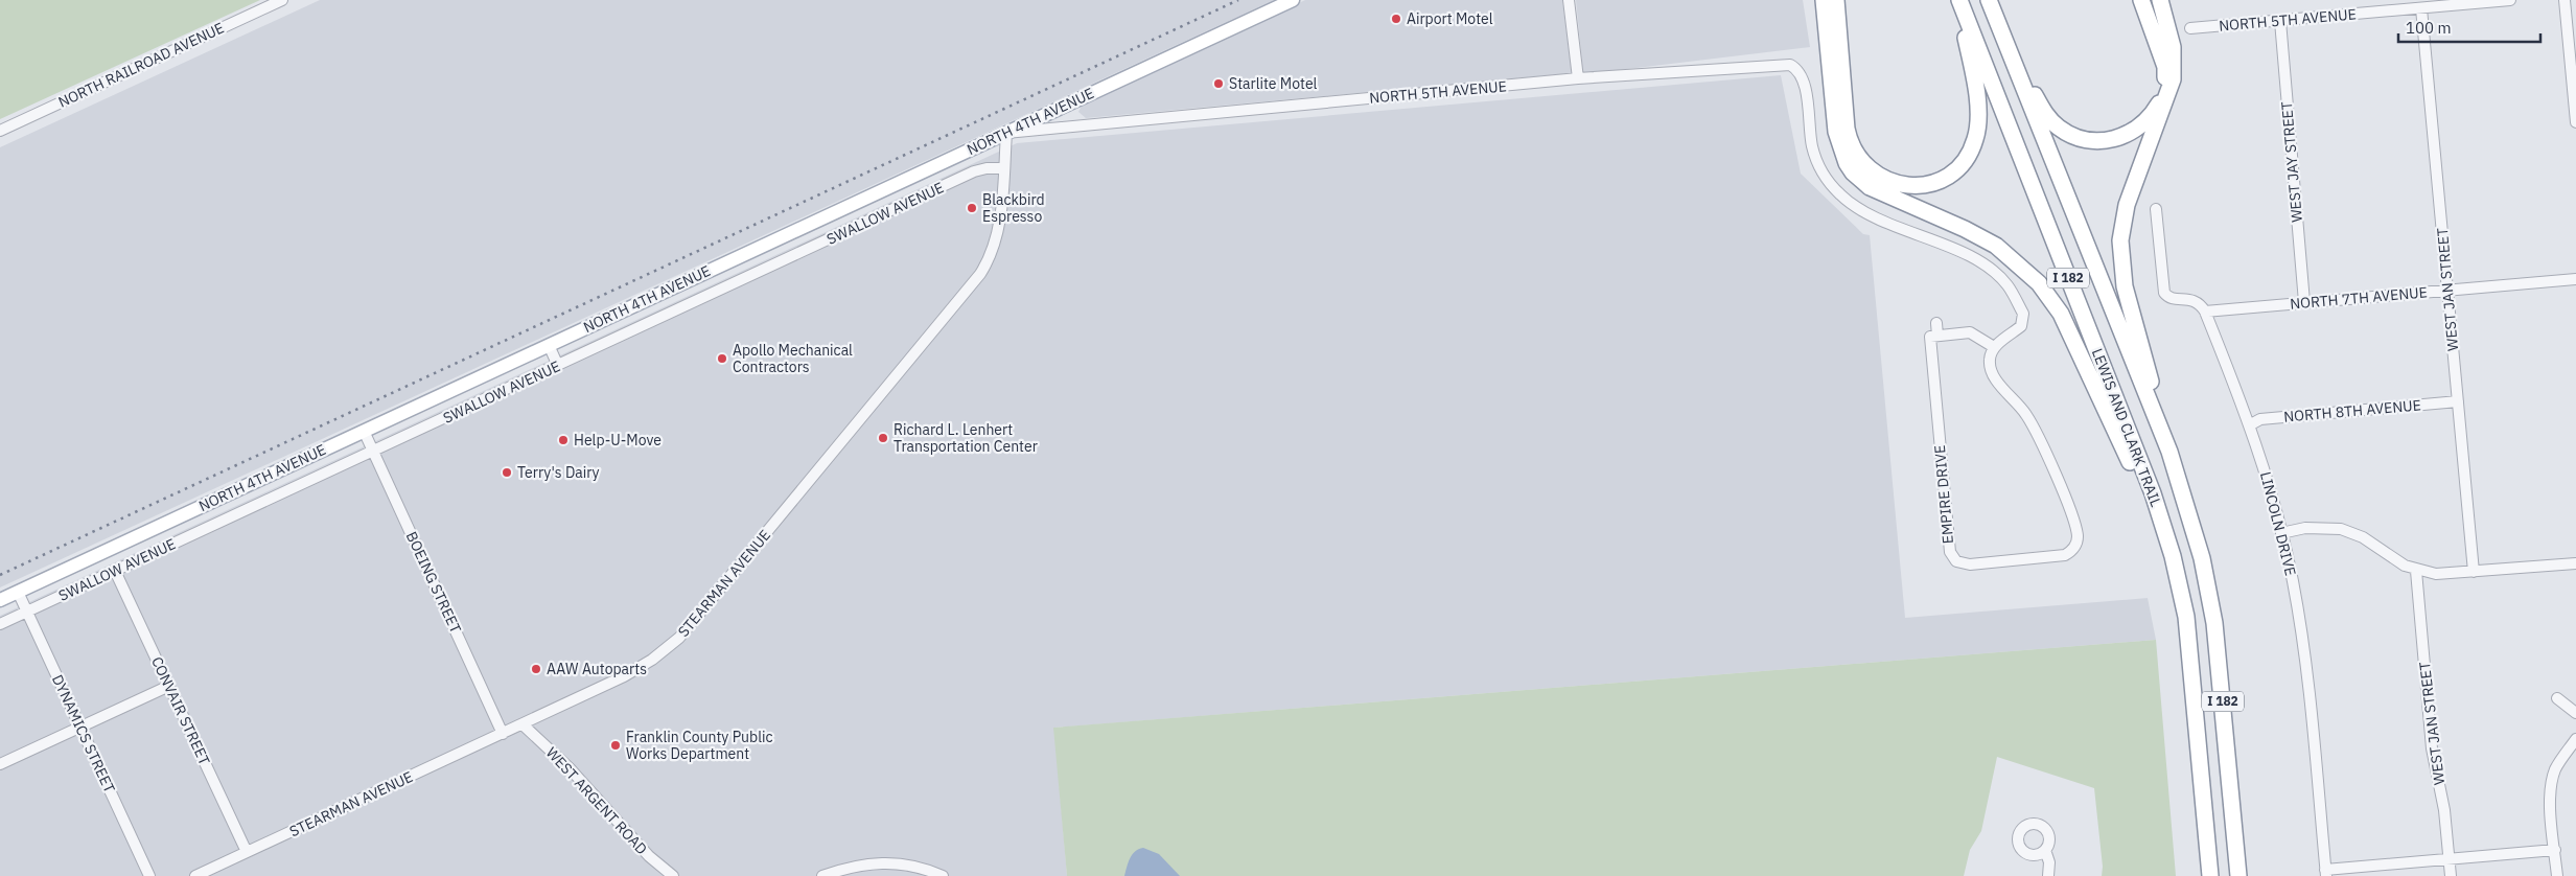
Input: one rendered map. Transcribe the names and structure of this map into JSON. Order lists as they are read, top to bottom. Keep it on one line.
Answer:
{"streets":{"highway":["I 182","LEWIS AND CLARK TRAIL"],"main road":["NORTH 4TH AVENUE"],"street":["NORTH 5TH AVENUE","NORTH RAILROAD AVENUE","WEST JAY STREET","SWALLOW AVENUE","WEST JAN STREET","NORTH 7TH AVENUE","NORTH 8TH AVENUE","EMPIRE DRIVE","LINCOLN DRIVE","BOEING STREET","STEARMAN AVENUE","CONVAIR STREET","DYNAMICS STREET","WEST ARGENT ROAD"]},"crossings":[["NORTH 5TH AVENUE","NORTH 4TH AVENUE"],["NORTH 5TH AVENUE","WEST JAY STREET"],["NORTH 5TH AVENUE","WEST JAN STREET"],["NORTH 5TH AVENUE","EMPIRE DRIVE"],["NORTH 5TH AVENUE","STEARMAN AVENUE"],["NORTH 4TH AVENUE","BOEING STREET"],["NORTH 4TH AVENUE","STEARMAN AVENUE"],["NORTH 4TH AVENUE","DYNAMICS STREET"],["WEST JAY STREET","NORTH 7TH AVENUE"],["SWALLOW AVENUE","BOEING STREET"],["SWALLOW AVENUE","STEARMAN AVENUE"],["SWALLOW AVENUE","CONVAIR STREET"],["SWALLOW AVENUE","DYNAMICS STREET"],["WEST JAN STREET","NORTH 7TH AVENUE"],["WEST JAN STREET","NORTH 8TH AVENUE"],["NORTH 7TH AVENUE","LINCOLN DRIVE"],["NORTH 8TH AVENUE","LINCOLN DRIVE"],["BOEING STREET","STEARMAN AVENUE"],["STEARMAN AVENUE","CONVAIR STREET"],["STEARMAN AVENUE","WEST ARGENT ROAD"]],"places":["Airport Motel","Starlite Motel","Blackbird Espresso","Apollo Mechanical Contractors","Richard L. Lenhert Transportation Center","Help-U-Move","Terry's Dairy","AAW Autoparts","Franklin County Public Works Department"],"scale_bar":"100 m"}
